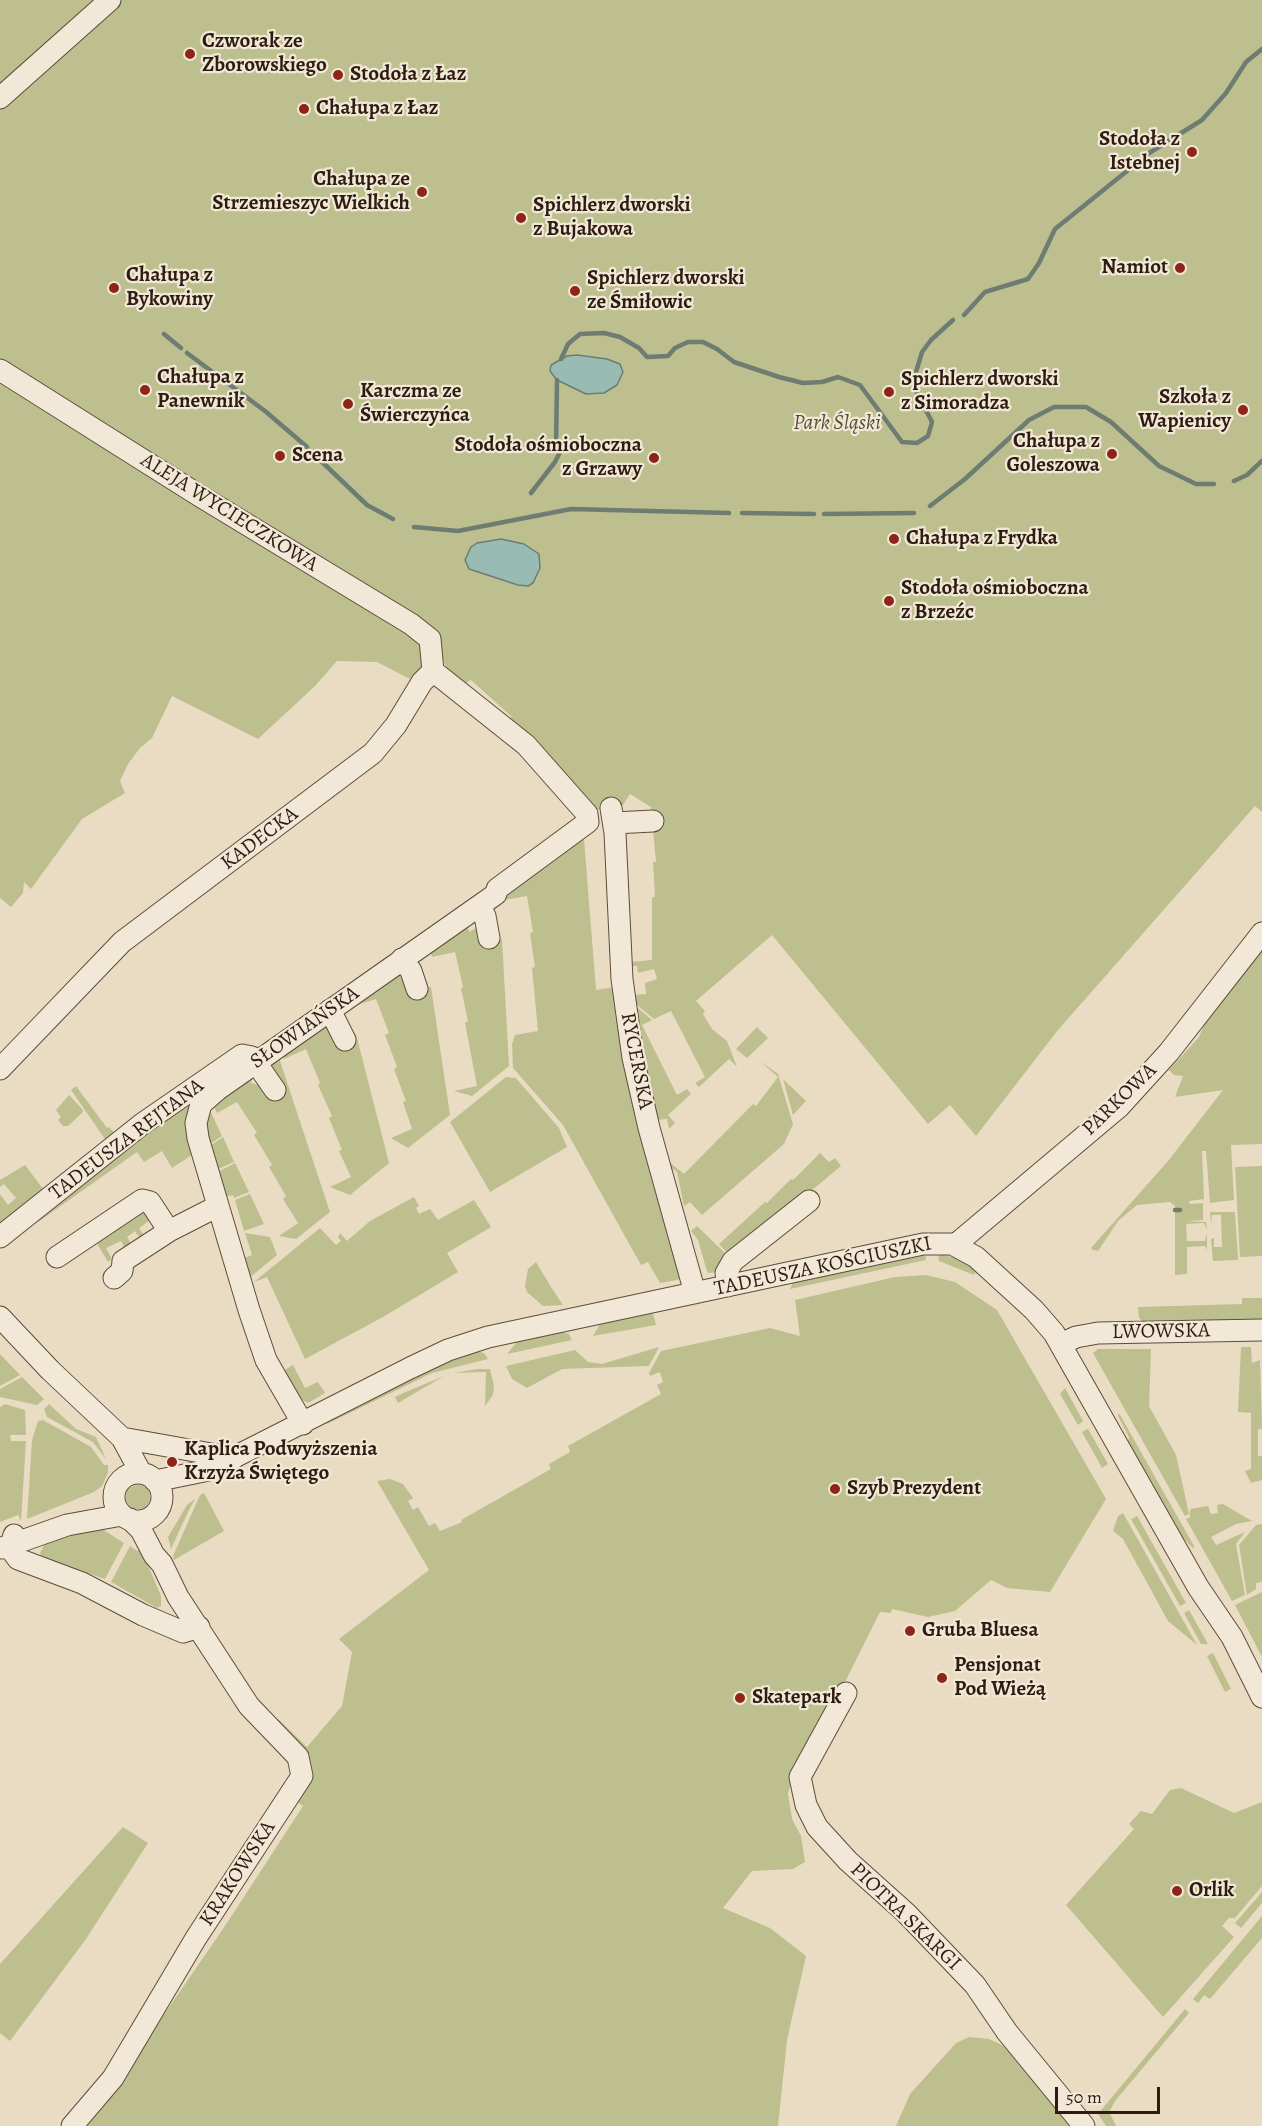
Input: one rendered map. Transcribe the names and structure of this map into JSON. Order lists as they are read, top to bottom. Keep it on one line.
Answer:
{"streets":{"street":["ALEJA WYCIECZKOWA","KADECKA","SŁOWIAŃSKA","RYCERSKA","PARKOWA","TADEUSZA REJTANA","TADEUSZA KOŚCIUSZKI","LWOWSKA","KRAKOWSKA","PIOTRA SKARGI"]},"crossings":[["ALEJA WYCIECZKOWA","KADECKA"],["ALEJA WYCIECZKOWA","SŁOWIAŃSKA"],["KADECKA","SŁOWIAŃSKA"],["SŁOWIAŃSKA","TADEUSZA REJTANA"],["SŁOWIAŃSKA","TADEUSZA KOŚCIUSZKI"],["RYCERSKA","TADEUSZA KOŚCIUSZKI"],["PARKOWA","TADEUSZA KOŚCIUSZKI"],["TADEUSZA KOŚCIUSZKI","LWOWSKA"],["TADEUSZA KOŚCIUSZKI","KRAKOWSKA"]],"parks":["Park Śląski"],"places":["Czworak ze Zborowskiego","Stodoła z Łaz","Chałupa z Łaz","Stodoła z Istebnej","Chałupa ze Strzemieszyc Wielkich","Spichlerz dworski z Bujakowa","Namiot","Chałupa z Bykowiny","Spichlerz dworski ze Śmiłowic","Chałupa z Panewnik","Spichlerz dworski z Simoradza","Karczma ze Świerczyńca","Szkoła z Wapienicy","Chałupa z Goleszowa","Scena","Stodoła ośmioboczna z Grzawy","Chałupa z Frydka","Stodoła ośmioboczna z Brzeźc","Kaplica Podwyższenia Krzyża Świętego","Szyb Prezydent","Gruba Bluesa","Pensjonat Pod Wieżą","Skatepark","Orlik"],"scale_bar":"50 m"}
